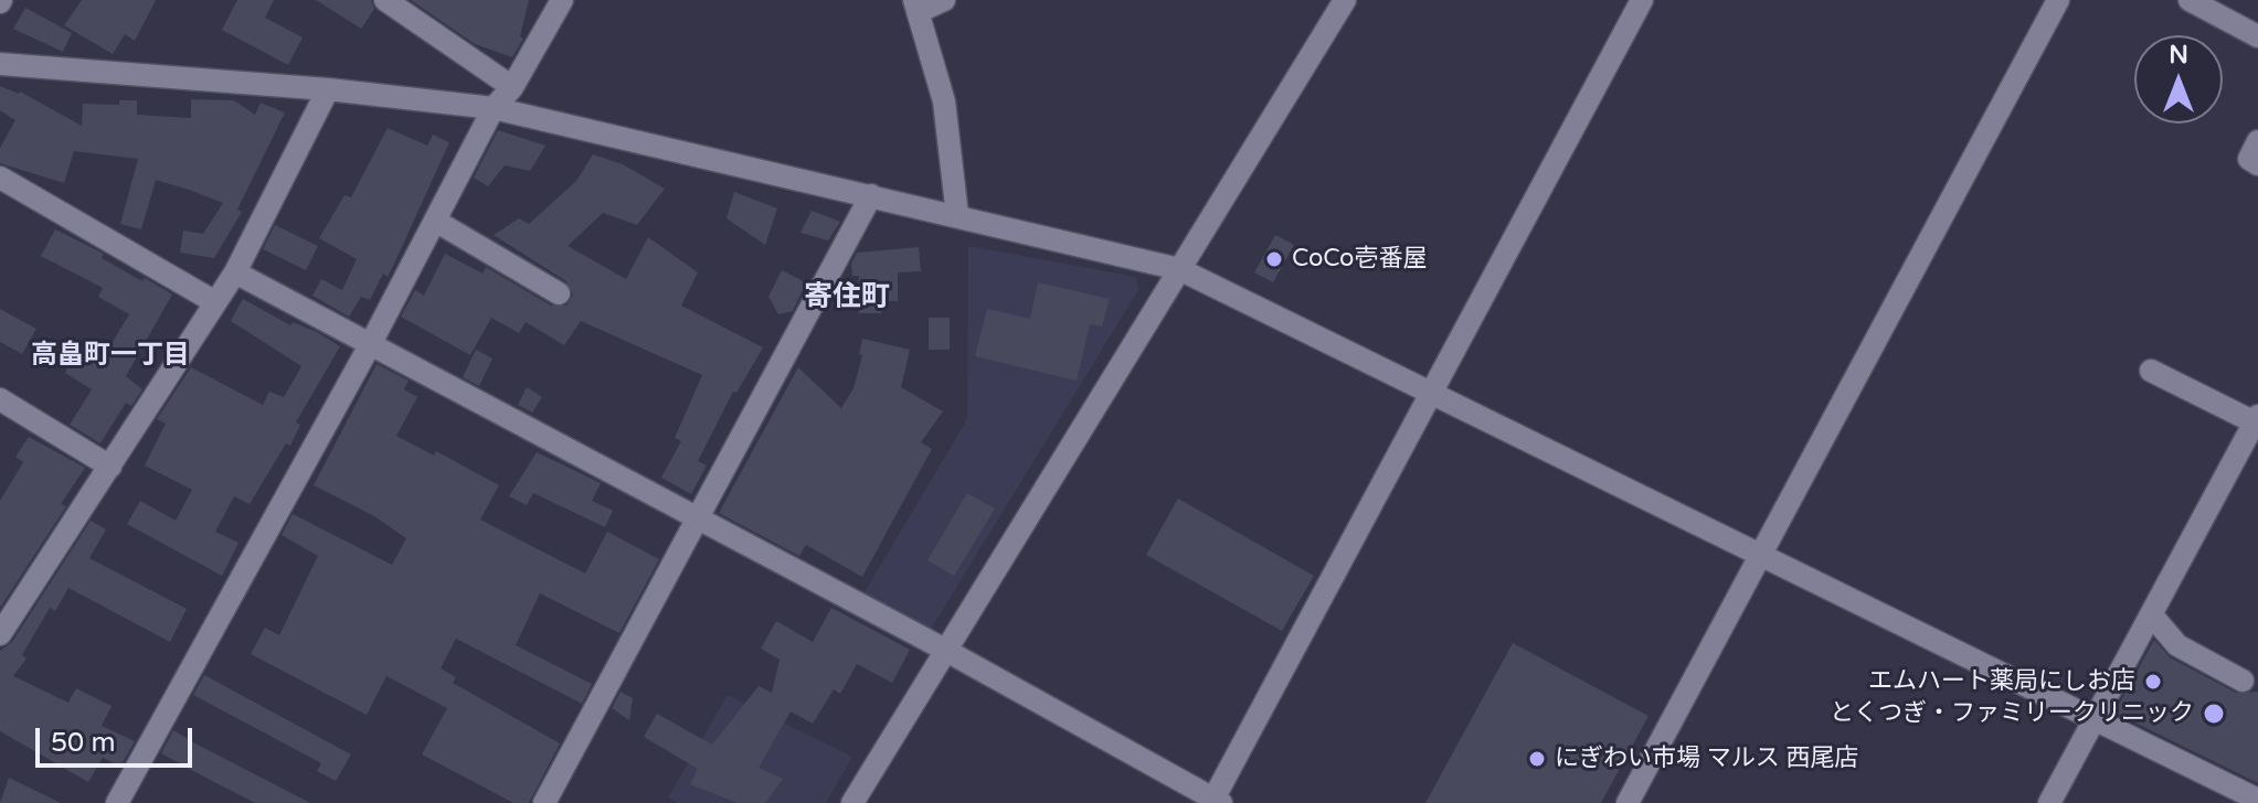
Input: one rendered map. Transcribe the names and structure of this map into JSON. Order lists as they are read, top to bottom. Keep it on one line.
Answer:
{"districts":["寄住町","高畠町一丁目"],"places":["CoCo壱番屋","エムハート薬局にしお店","とくつぎ・ファミリークリニック","にぎわい市場 マルス 西尾店"],"scale_bar":"50 m","north":"top"}
